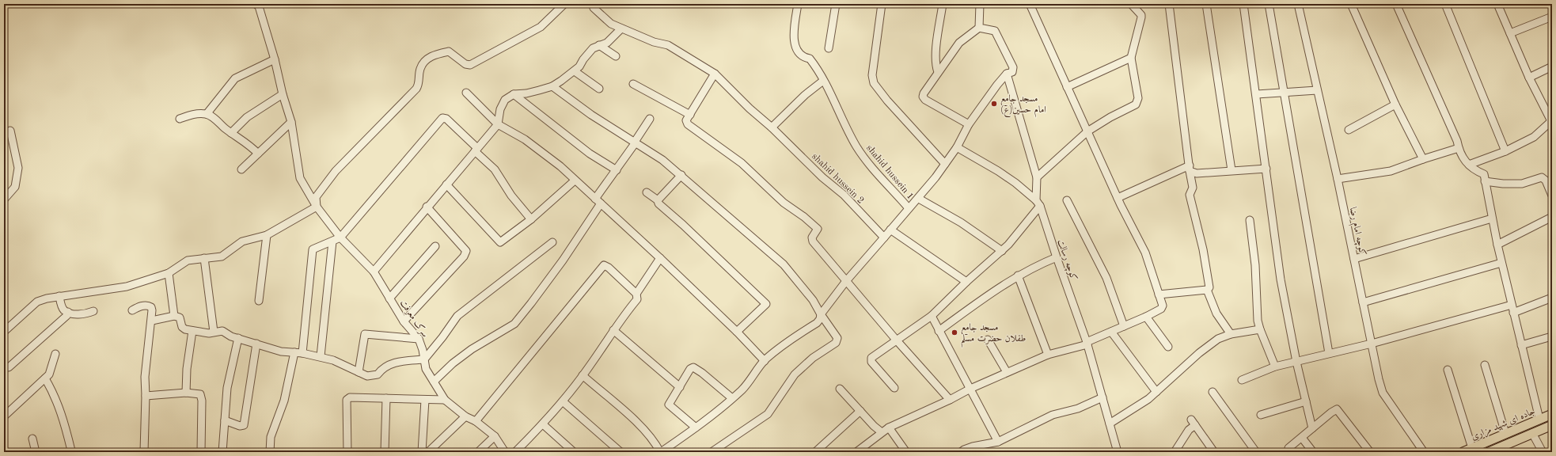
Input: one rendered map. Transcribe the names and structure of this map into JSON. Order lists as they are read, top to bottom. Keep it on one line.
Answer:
{"streets":{"main road":["جاده ای شهید مزاری"],"street":["shahid hussein 1","shahid hussein 2","کوچه امام رضا","کوچه رسالت","سرک معرفت"]},"crossings":[["shahid hussein 1","کوچه رسالت"]],"places":["مسجد جامع امام حسین(ع)","مسجد جامع طفلان حضرت مسلم"]}
